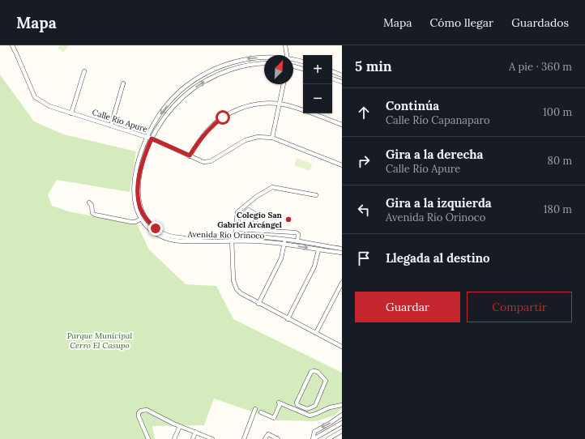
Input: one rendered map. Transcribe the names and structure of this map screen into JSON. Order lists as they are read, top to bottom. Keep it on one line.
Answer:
{"streets":{"street":["Calle Río Apure","Avenida Río Orinoco"]},"crossings":[["Calle Río Apure","Avenida Río Orinoco"]],"parks":["Parque Municipal Cerro El Casupo"],"places":["Colegio San Gabriel Arcángel"],"north":"top right","page":{"header":"Mapa","nav":["Mapa","Cómo llegar","Guardados"],"heading":["5 min","A pie · 360 m"],"map_buttons":["+","−"],"list":[["Continúa","Calle Río Capanaparo","100 m"],["Gira a la derecha","Calle Río Apure","80 m"],["Gira a la izquierda","Avenida Río Orinoco","180 m"],"Llegada al destino"],"buttons":["Guardar","Compartir"]}}
